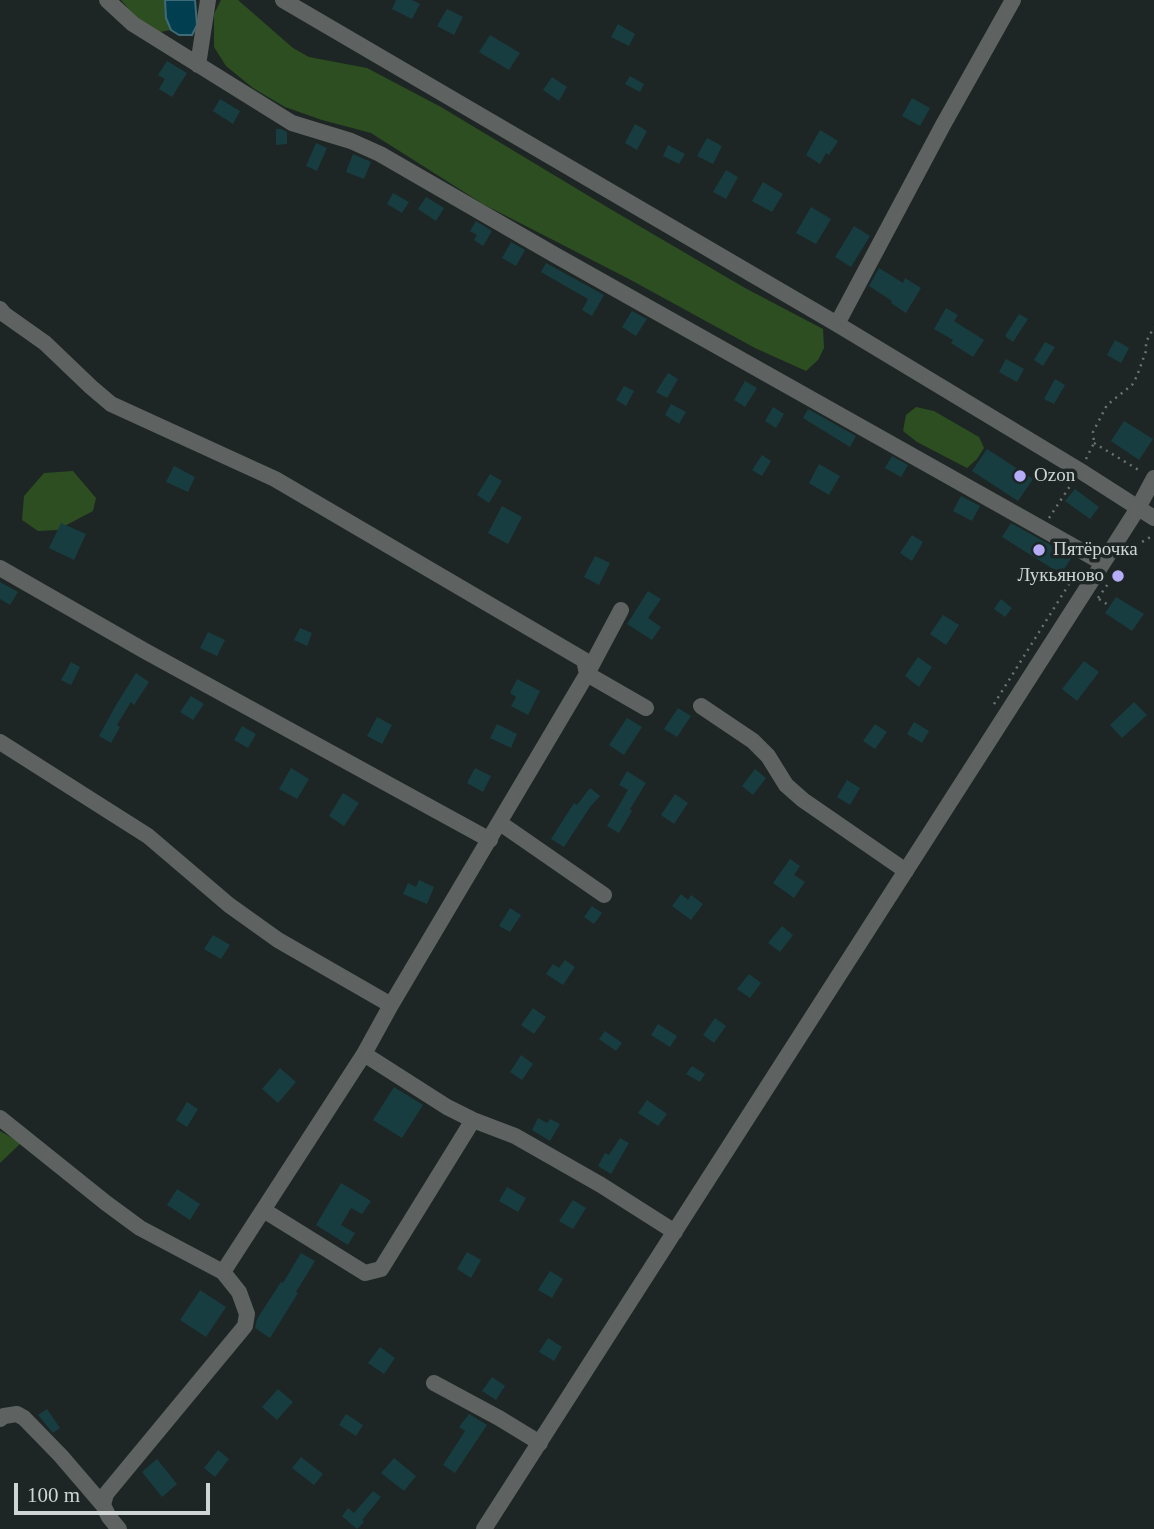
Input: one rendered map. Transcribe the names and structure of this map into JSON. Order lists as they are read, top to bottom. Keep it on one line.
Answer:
{"places":["Ozon","Пятёрочка","Лукьяново"],"scale_bar":"100 m"}
